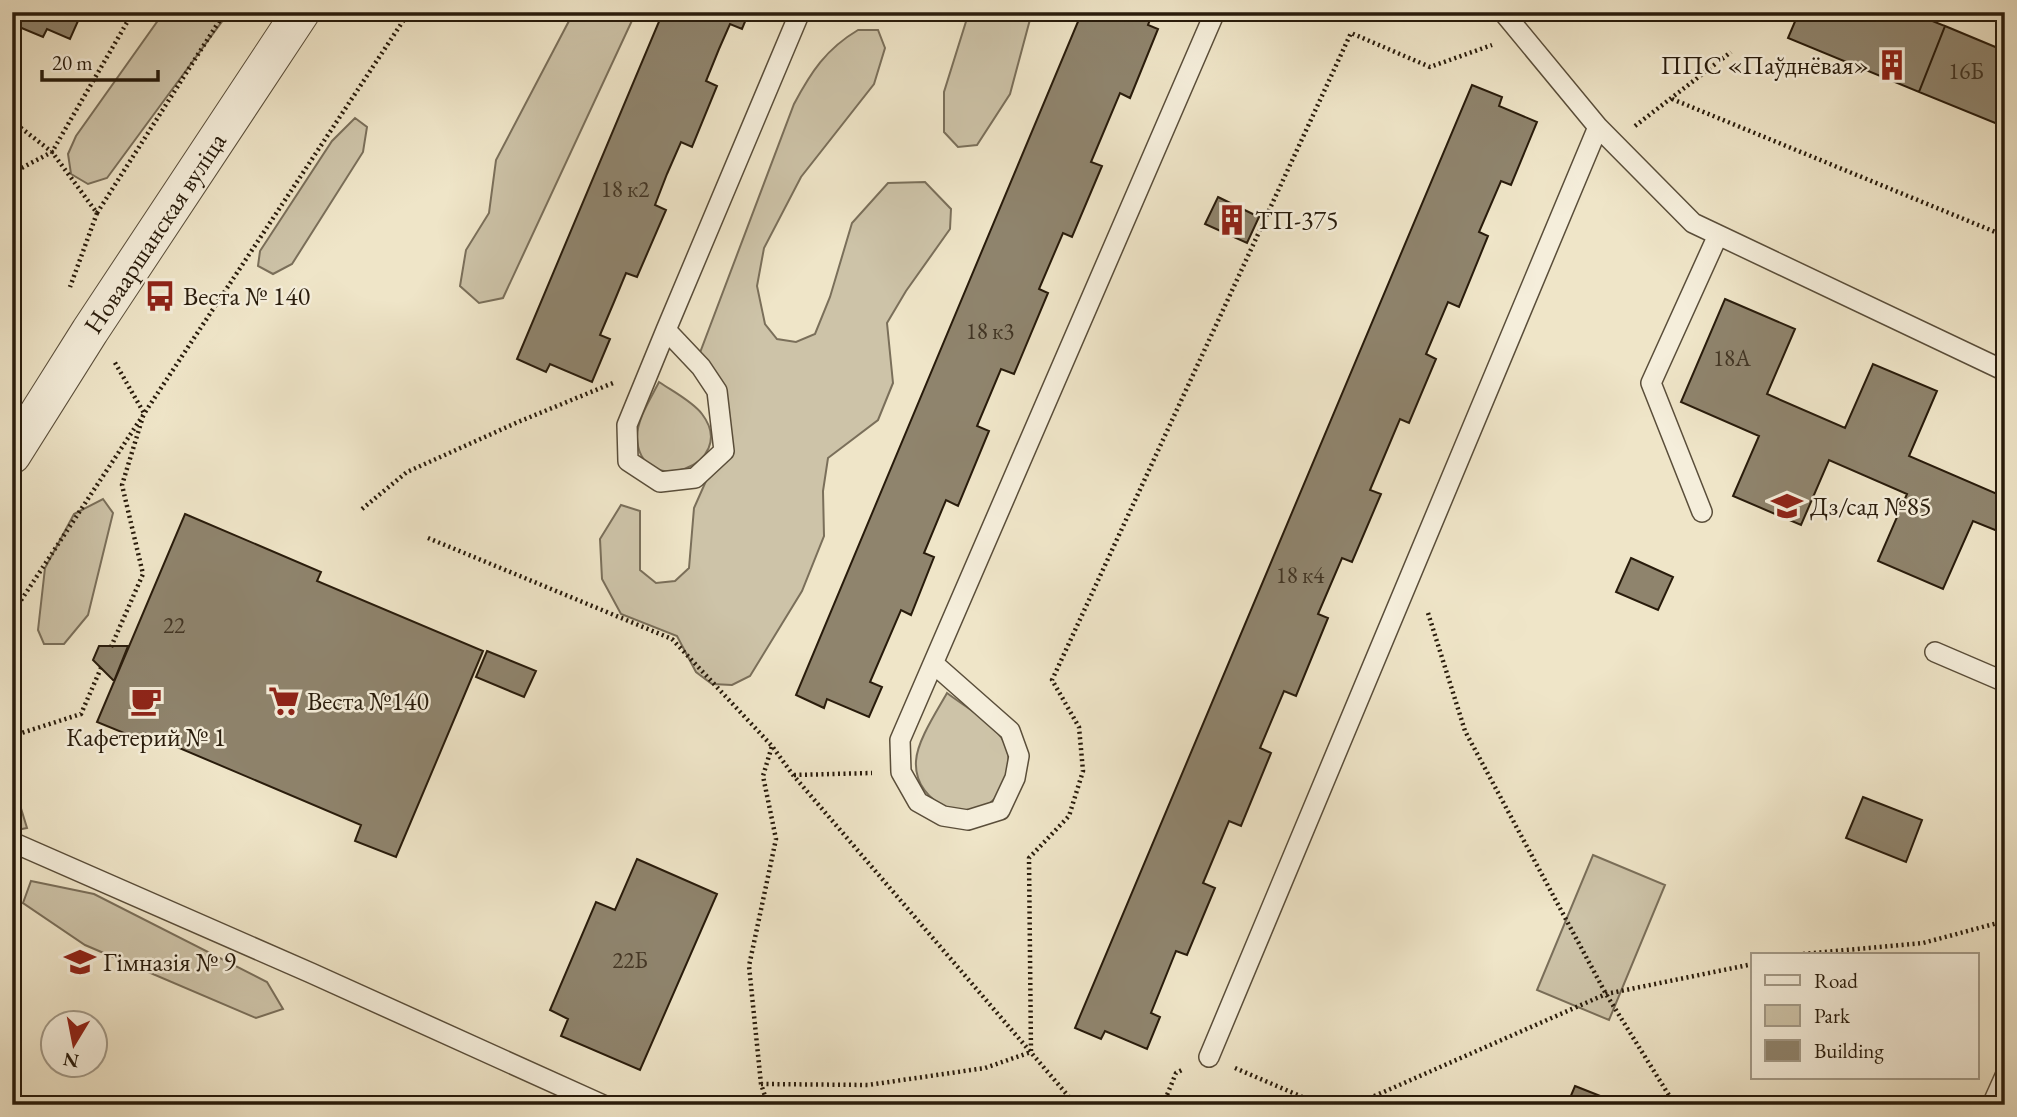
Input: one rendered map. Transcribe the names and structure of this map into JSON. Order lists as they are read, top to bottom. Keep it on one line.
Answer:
{"streets":{"street":["Новааршанская вуліца"]},"places":{"building":["ППС «Паўднёвая»","ТП-375"],"bus stop":["Веста № 140"],"school or university":["Дз/сад №85","Гімназія № 9"],"cafe":["Кафетерий № 1"],"supermarket":["Веста №140"]},"house_numbers":["16Б","18 к2","18 к3","18А","18 к4","22","22Б"],"legend":["Road","Park","Building"],"scale_bar":"20 m","north":"bottom"}
